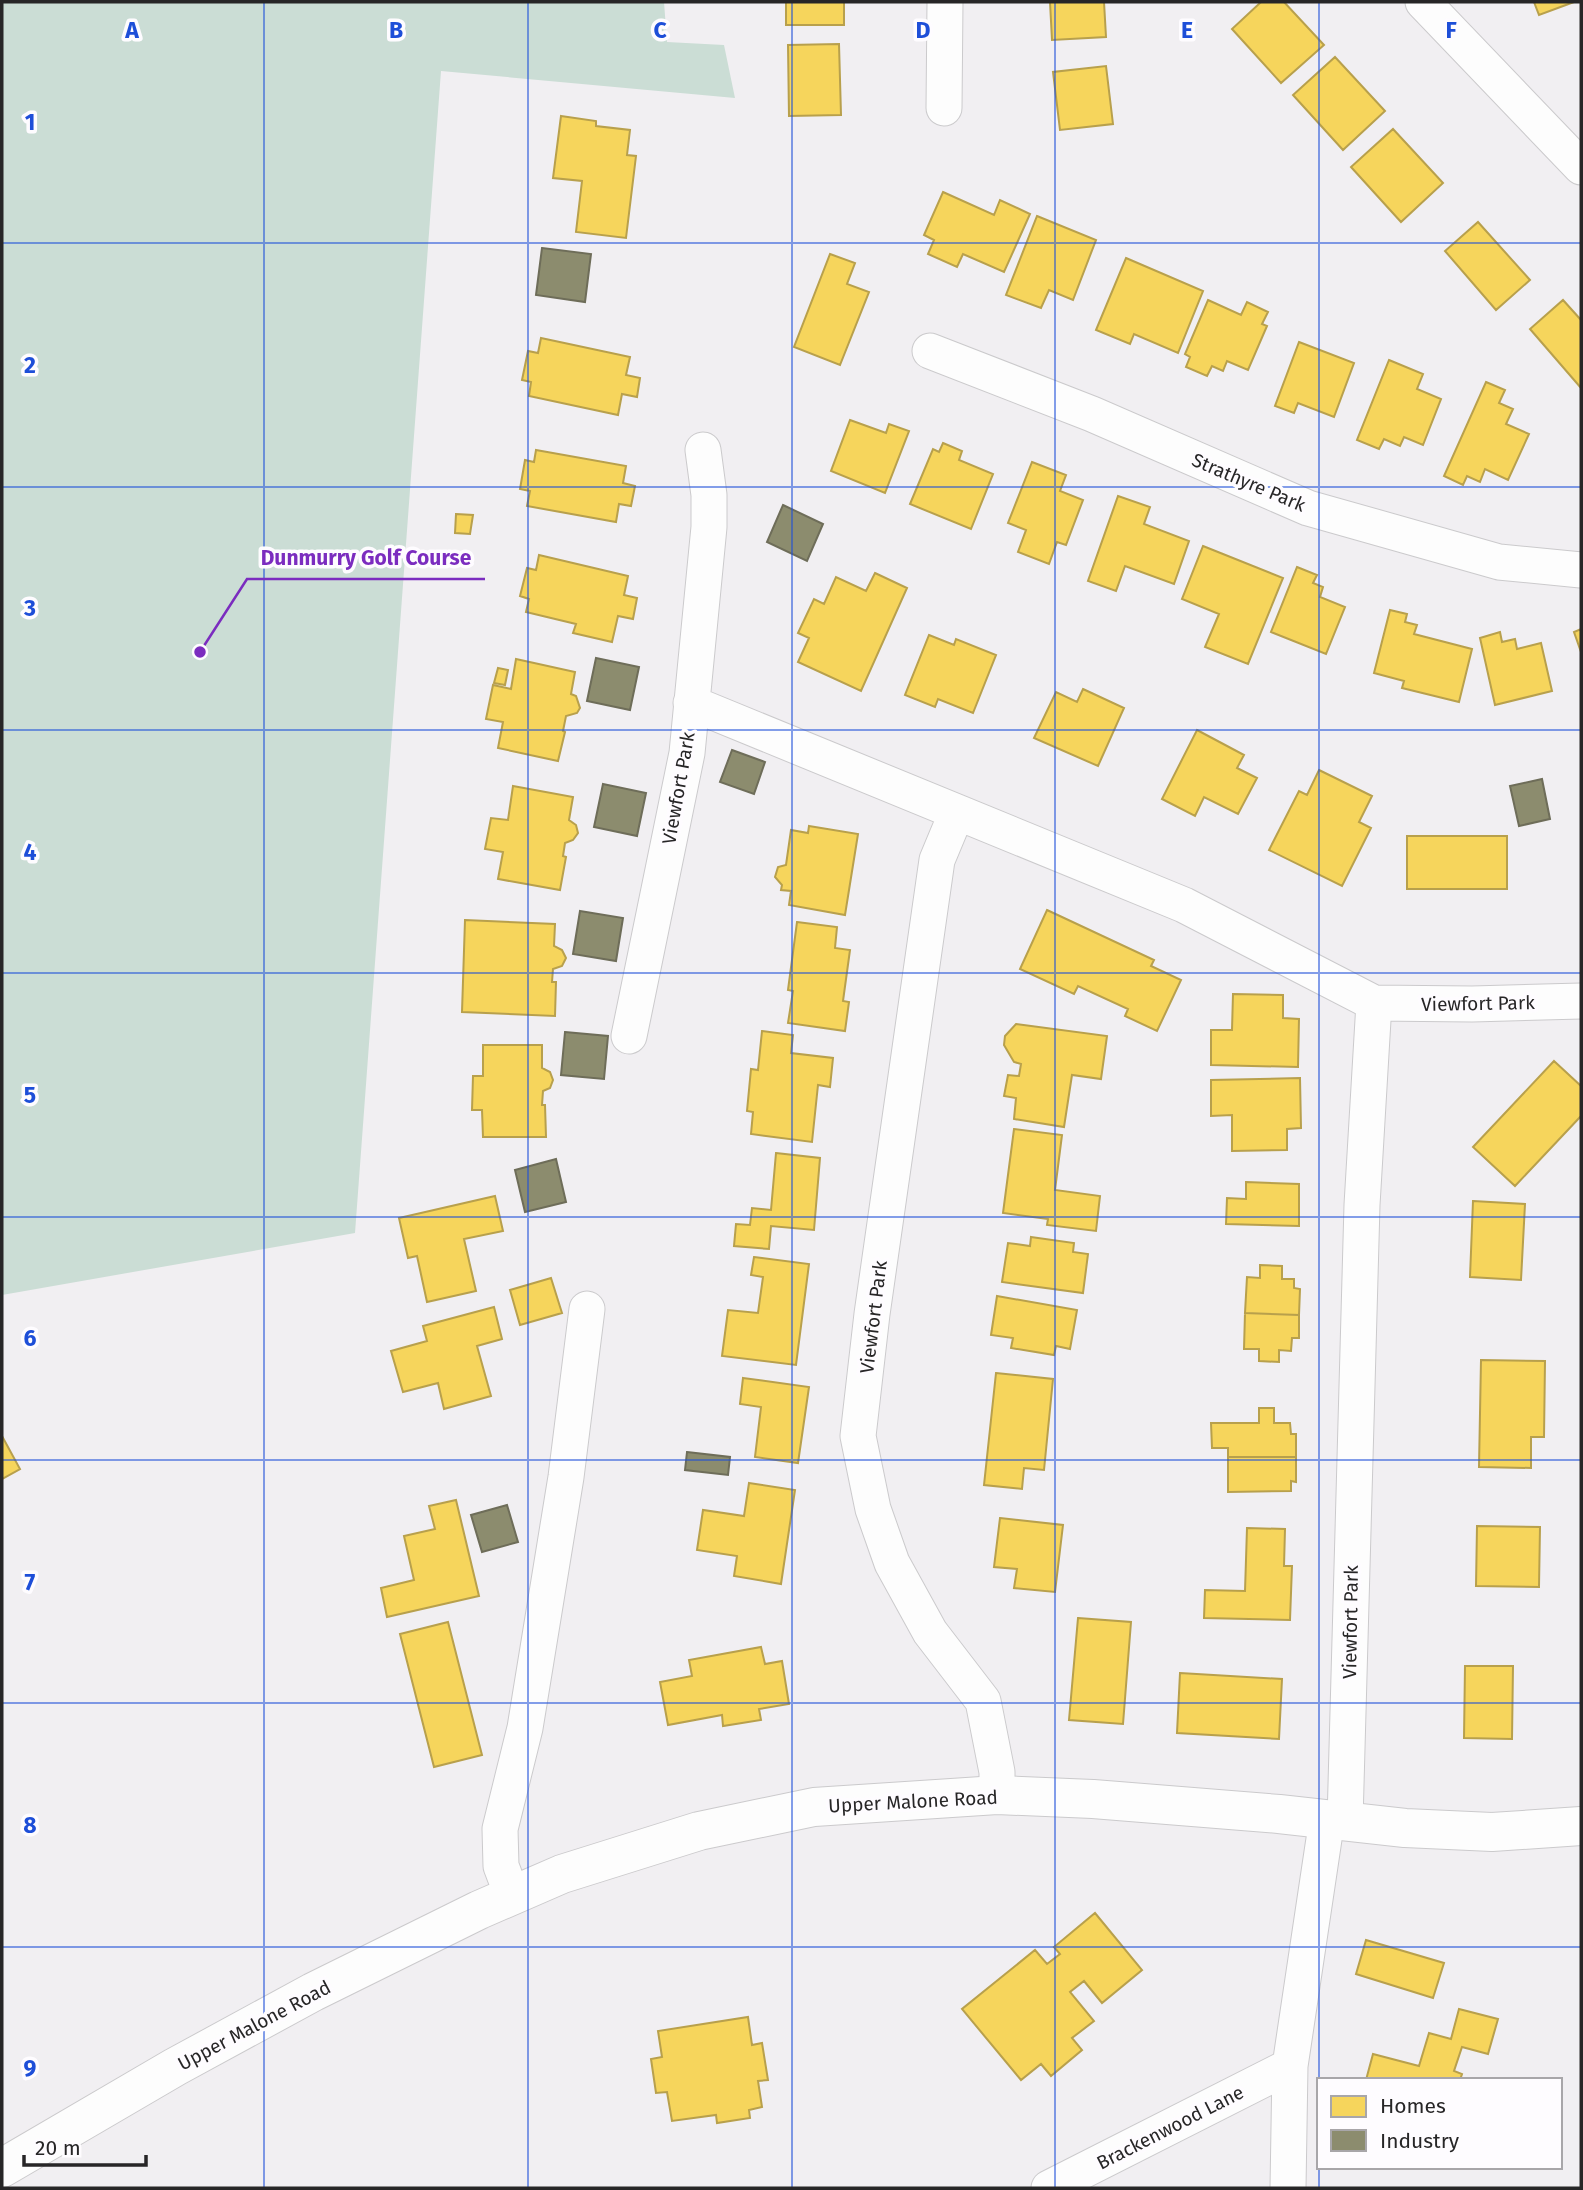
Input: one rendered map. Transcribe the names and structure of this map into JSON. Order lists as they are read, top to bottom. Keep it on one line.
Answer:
{"streets":{"main road":["Upper Malone Road"],"street":["Strathyre Park","Viewfort Park","Brackenwood Lane"]},"crossings":[["Viewfort Park","Upper Malone Road"]],"places":["Dunmurry Golf Course"],"legend":["Homes","Industry"],"scale_bar":"20 m","grid":{"columns":["A","B","C","D","E","F"],"rows":["1","2","3","4","5","6","7","8","9"]}}
